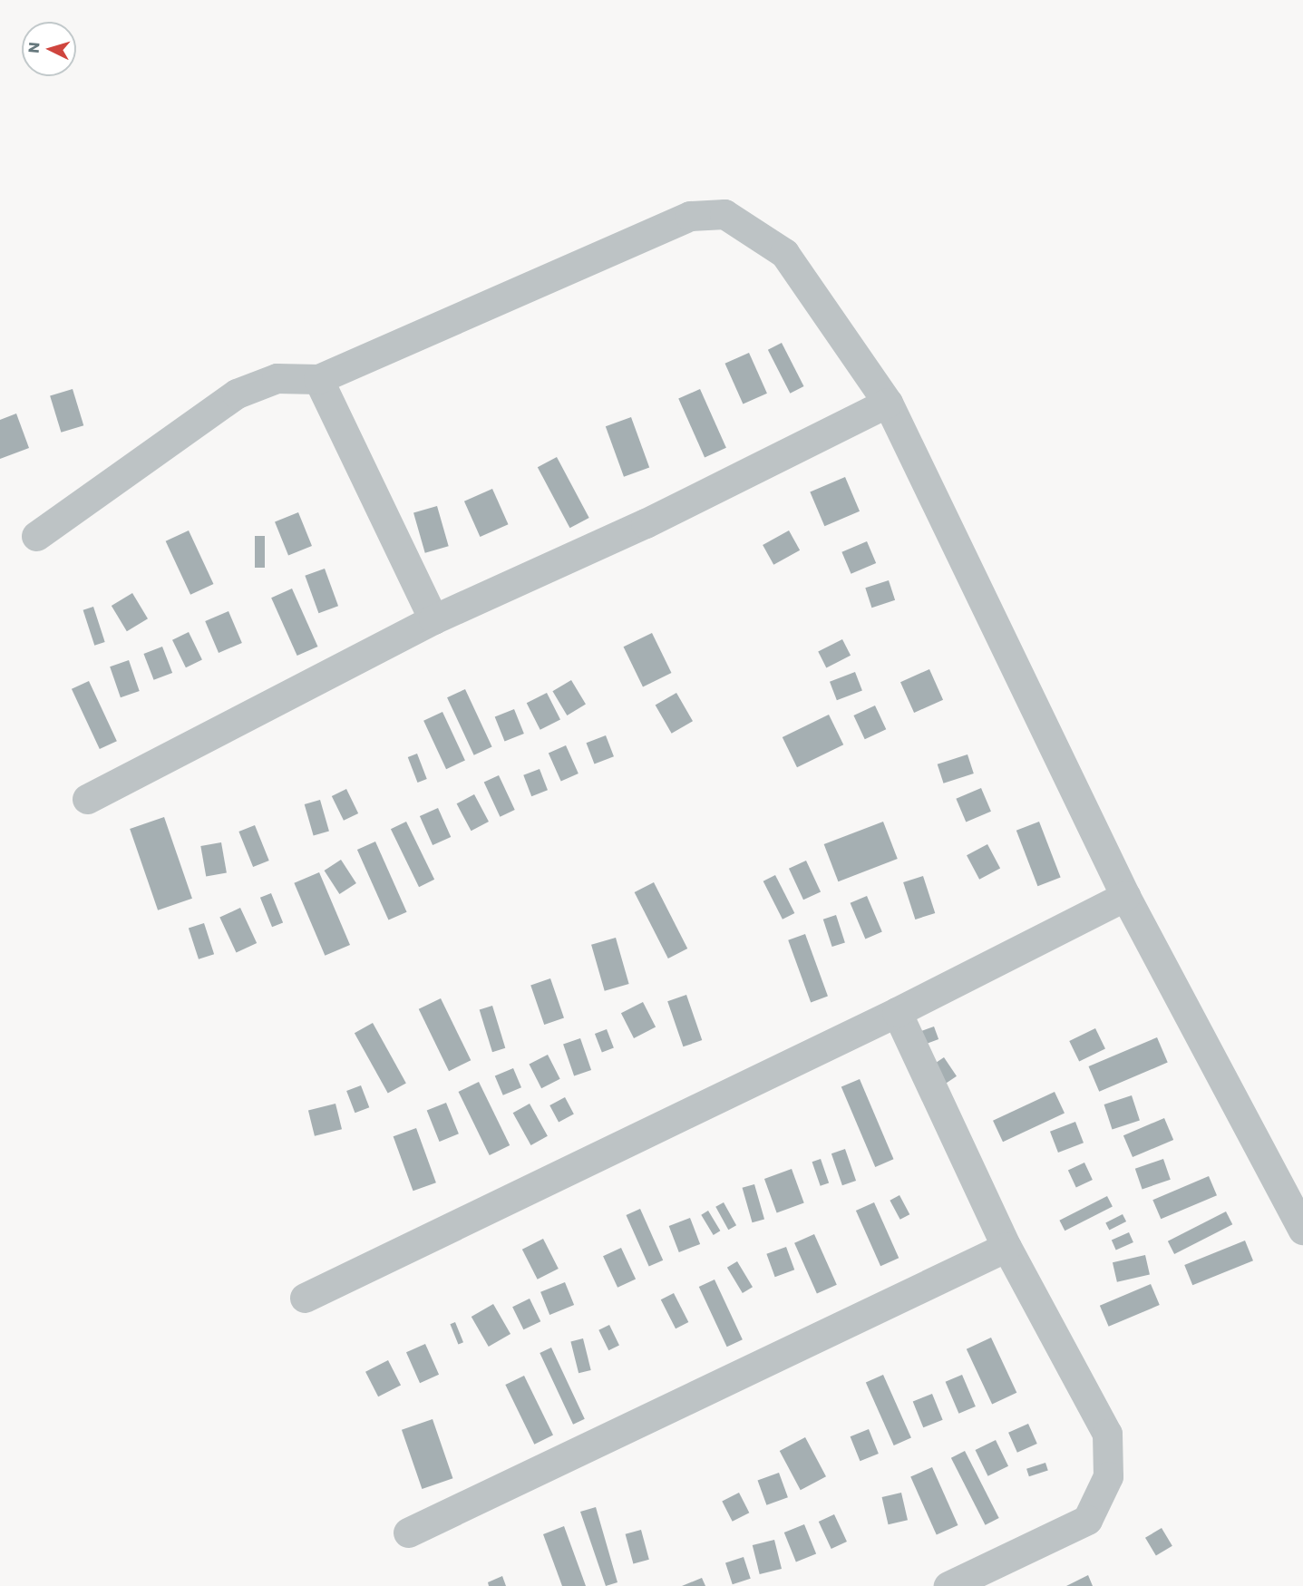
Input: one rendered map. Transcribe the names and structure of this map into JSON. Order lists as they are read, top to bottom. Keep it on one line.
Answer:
{"north":"left"}
